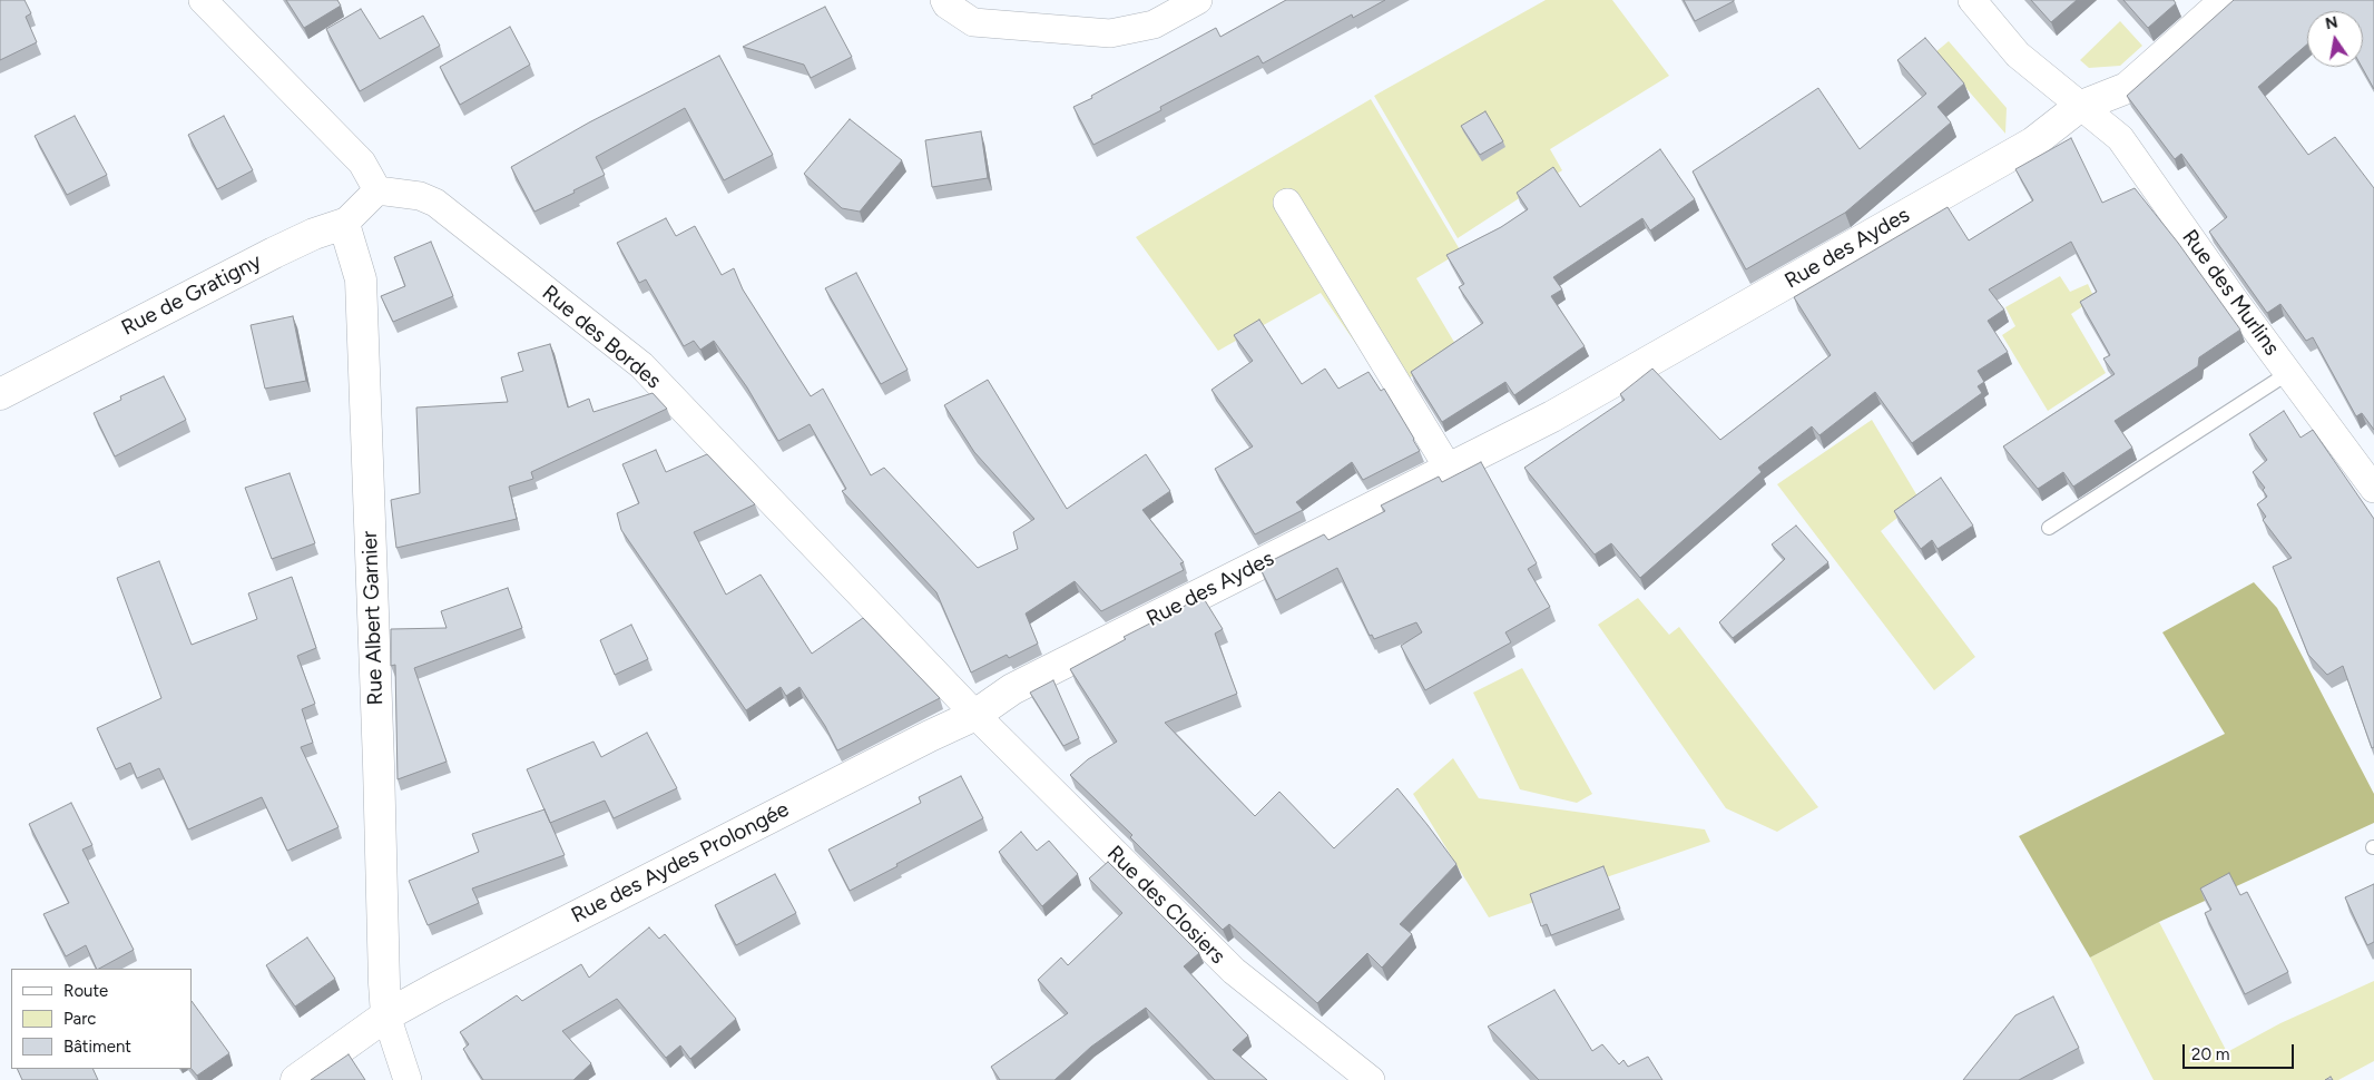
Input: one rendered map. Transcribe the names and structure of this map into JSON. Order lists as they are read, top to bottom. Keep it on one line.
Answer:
{"streets":{"street":["Rue des Aydes","Rue des Murlins","Rue de Gratigny","Rue des Bordes","Rue Albert Garnier","Rue des Aydes Prolongée","Rue des Closiers"]},"crossings":[["Rue des Aydes","Rue des Murlins"],["Rue des Aydes","Rue des Bordes"],["Rue des Aydes","Rue des Aydes Prolongée"],["Rue des Aydes","Rue des Closiers"],["Rue de Gratigny","Rue des Bordes"],["Rue de Gratigny","Rue Albert Garnier"],["Rue des Bordes","Rue des Aydes Prolongée"],["Rue des Bordes","Rue des Closiers"],["Rue Albert Garnier","Rue des Aydes Prolongée"],["Rue des Aydes Prolongée","Rue des Closiers"]],"legend":["Route","Parc","Bâtiment"],"scale_bar":"20 m","north":"top"}
